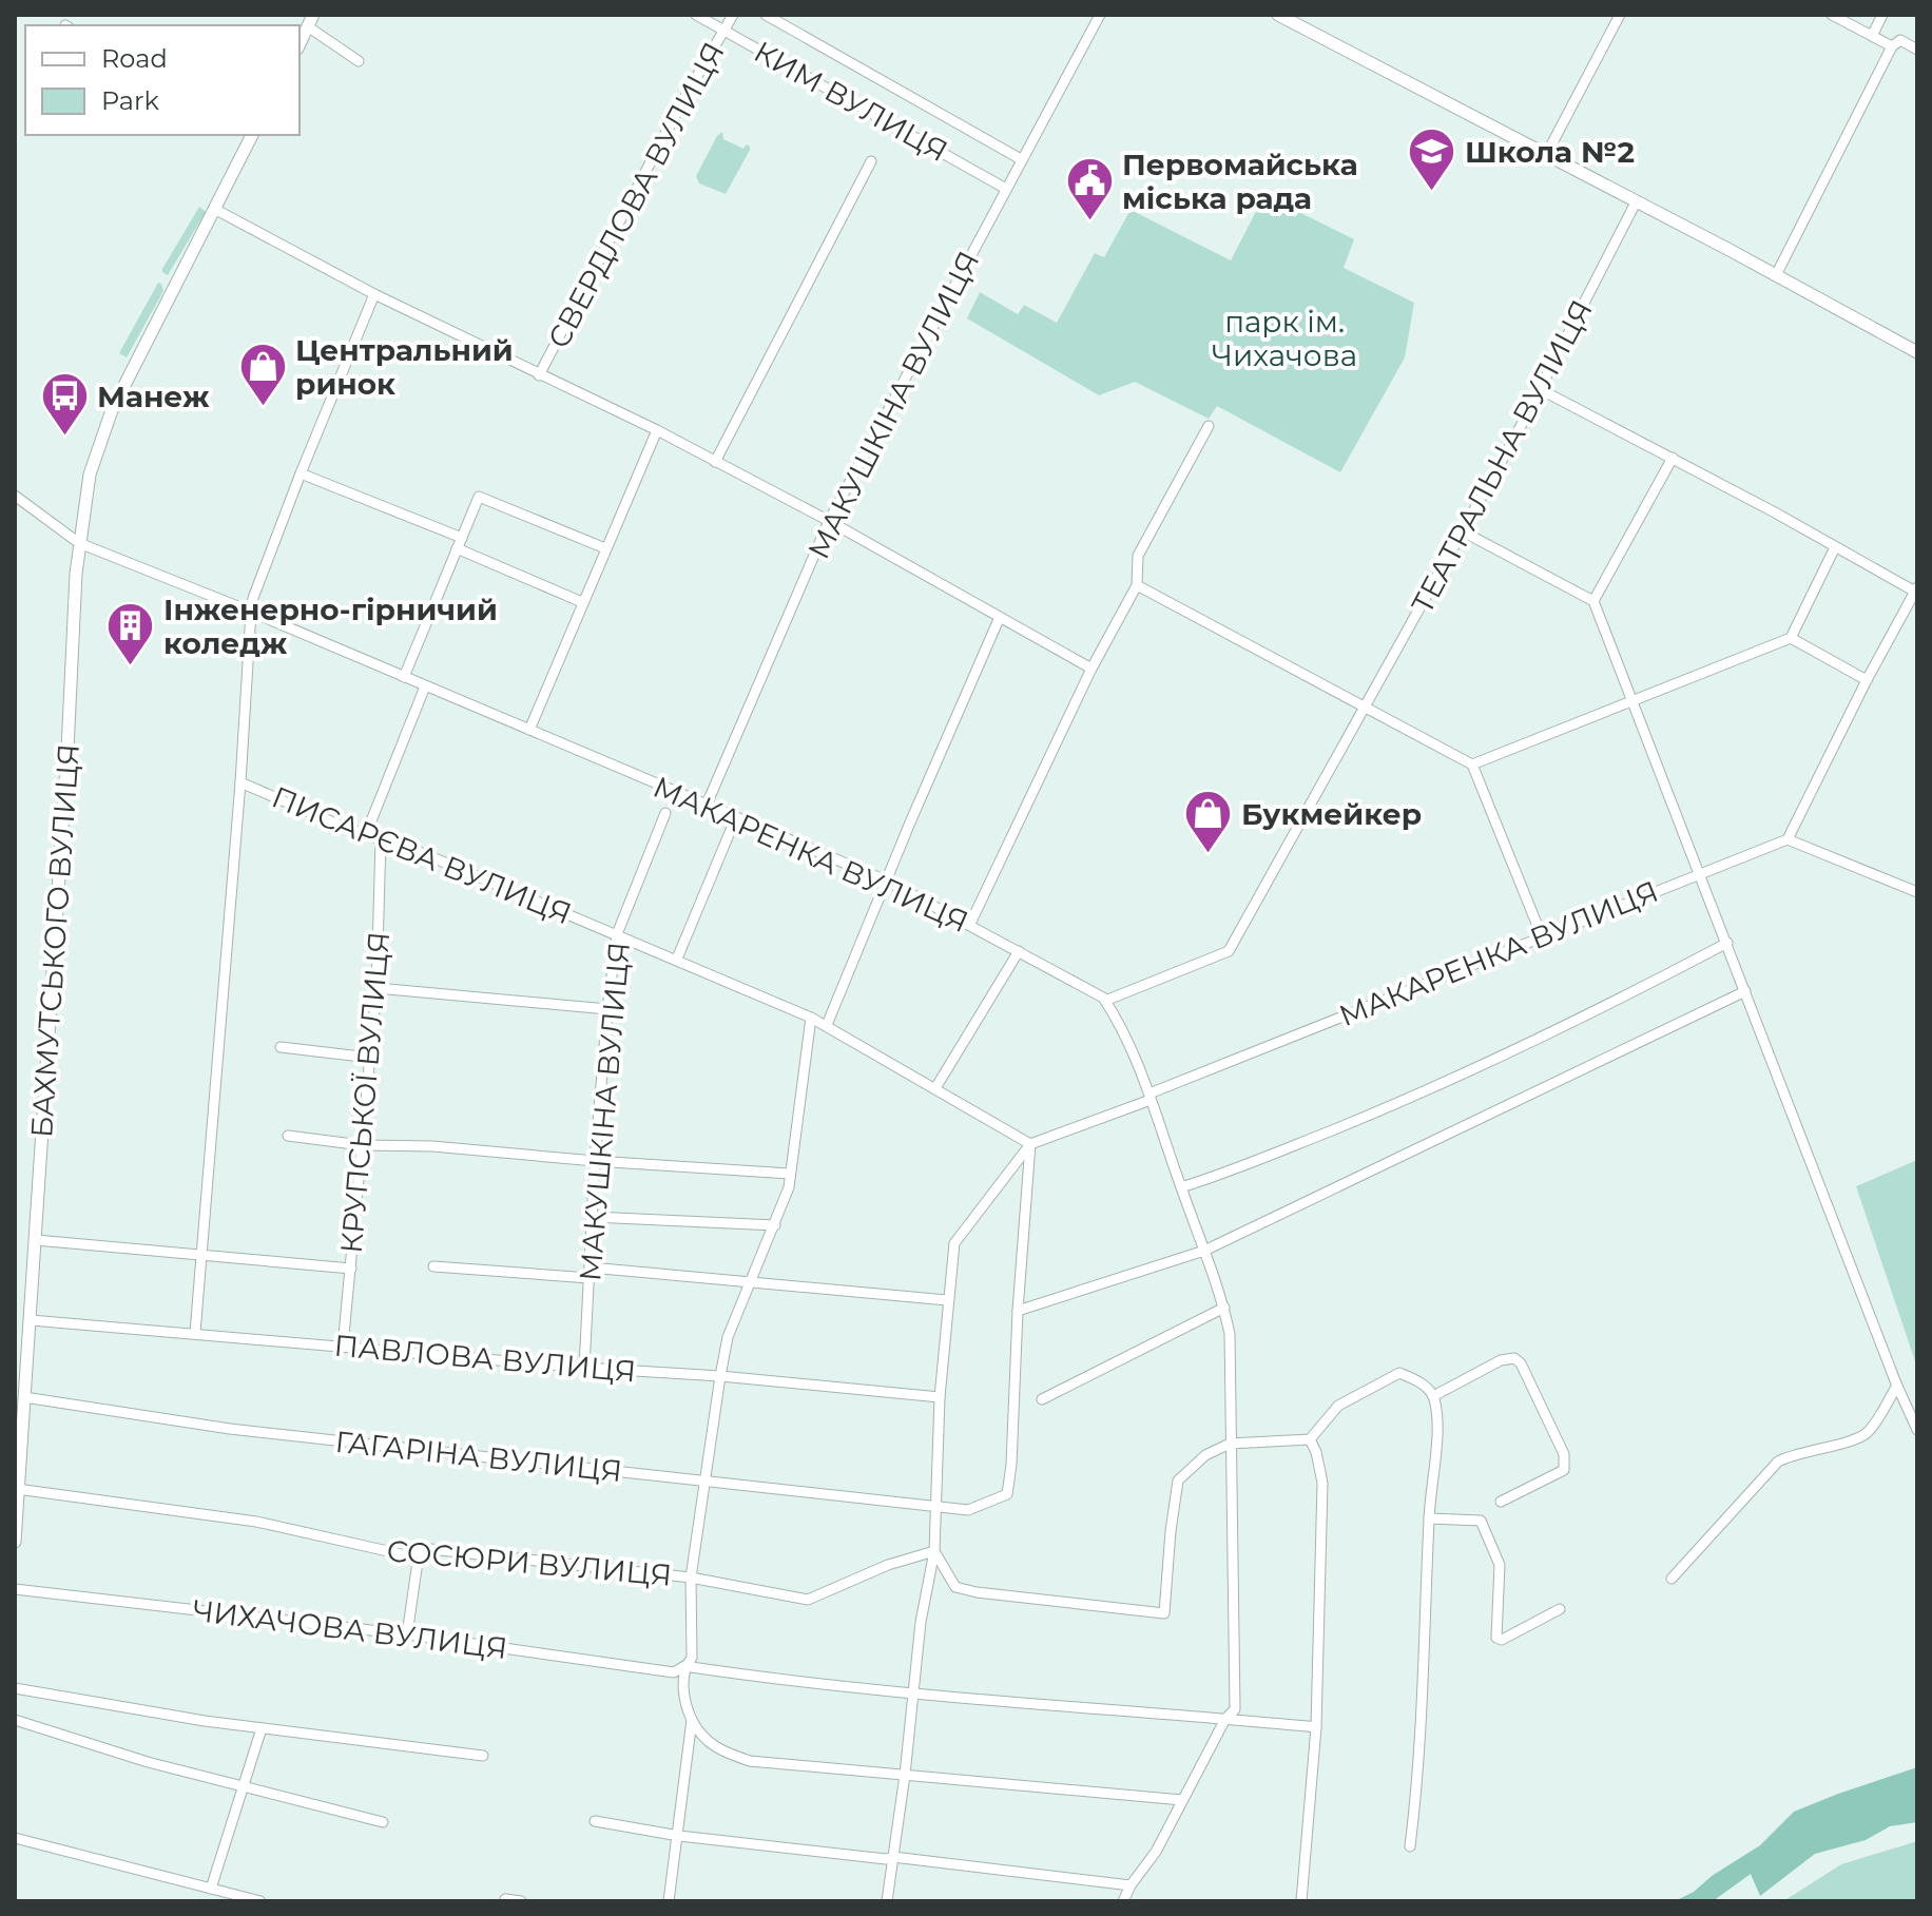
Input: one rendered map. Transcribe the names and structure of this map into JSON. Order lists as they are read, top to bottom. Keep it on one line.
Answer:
{"streets":{"main road":["БАХМУТСЬКОГО ВУЛИЦЯ"],"street":["КИМ ВУЛИЦЯ","СВЕРДЛОВА ВУЛИЦЯ","МАКУШКІНА ВУЛИЦЯ","ТЕАТРАЛЬНА ВУЛИЦЯ","МАКАРЕНКА ВУЛИЦЯ","ПИСАРЄВА ВУЛИЦЯ","КРУПСЬКОЇ ВУЛИЦЯ","ПАВЛОВА ВУЛИЦЯ","ГАГАРІНА ВУЛИЦЯ","СОСЮРИ ВУЛИЦЯ","ЧИХАЧОВА ВУЛИЦЯ"]},"crossings":[["КИМ ВУЛИЦЯ","СВЕРДЛОВА ВУЛИЦЯ"],["КИМ ВУЛИЦЯ","МАКУШКІНА ВУЛИЦЯ"],["МАКУШКІНА ВУЛИЦЯ","МАКАРЕНКА ВУЛИЦЯ"],["МАКУШКІНА ВУЛИЦЯ","ПИСАРЄВА ВУЛИЦЯ"],["МАКУШКІНА ВУЛИЦЯ","ПАВЛОВА ВУЛИЦЯ"],["ТЕАТРАЛЬНА ВУЛИЦЯ","МАКАРЕНКА ВУЛИЦЯ"],["МАКАРЕНКА ВУЛИЦЯ","БАХМУТСЬКОГО ВУЛИЦЯ"],["ПИСАРЄВА ВУЛИЦЯ","КРУПСЬКОЇ ВУЛИЦЯ"],["БАХМУТСЬКОГО ВУЛИЦЯ","ПАВЛОВА ВУЛИЦЯ"],["БАХМУТСЬКОГО ВУЛИЦЯ","ГАГАРІНА ВУЛИЦЯ"],["БАХМУТСЬКОГО ВУЛИЦЯ","СОСЮРИ ВУЛИЦЯ"],["КРУПСЬКОЇ ВУЛИЦЯ","ПАВЛОВА ВУЛИЦЯ"]],"parks":["парк ім. Чихачова"],"places":{"school or university":["Школа №2"],"public building":["Первомайська міська рада"],"shop":["Центральний ринок","Букмейкер"],"bus stop":["Манеж"],"building":["Інженерно-гірничий коледж"]},"legend":["Road","Park"]}
